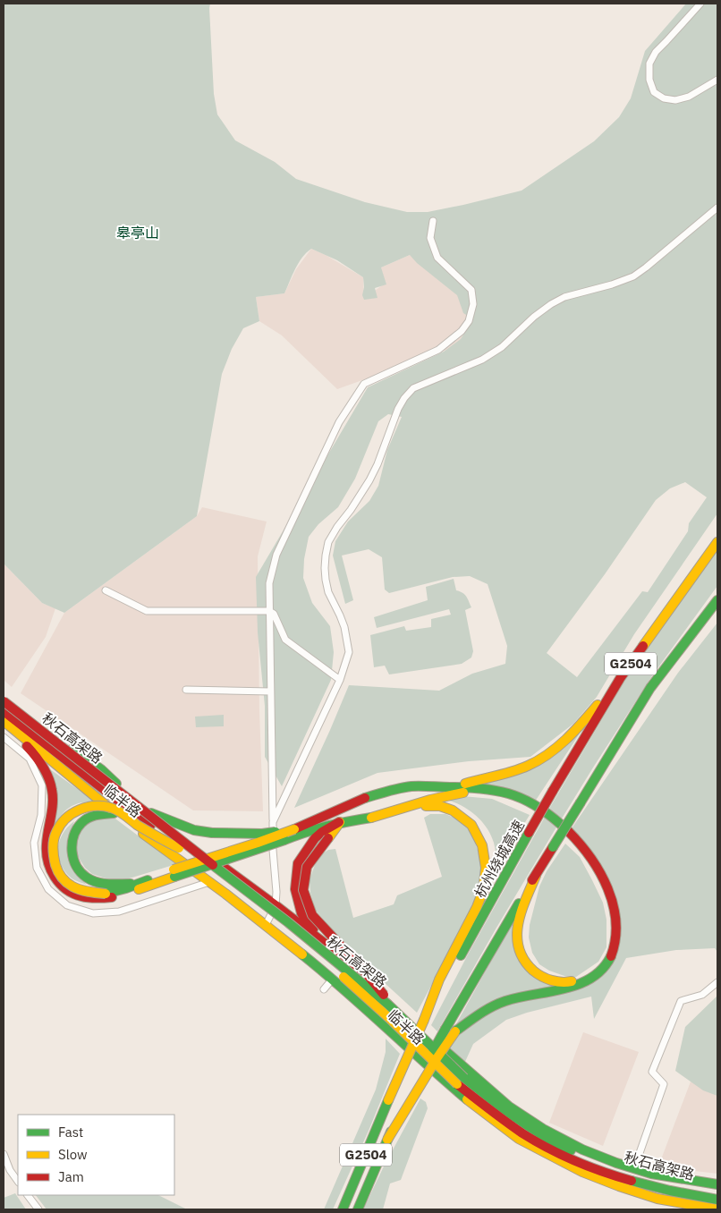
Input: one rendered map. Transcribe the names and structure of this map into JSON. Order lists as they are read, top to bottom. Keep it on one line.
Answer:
{"streets":{"main road":["G2504","秋石高架路","临半路","杭州绕城高速"]},"crossings":[["秋石高架路","临半路"]],"parks":["皋亭山"],"legend":["Fast","Slow","Jam"]}
